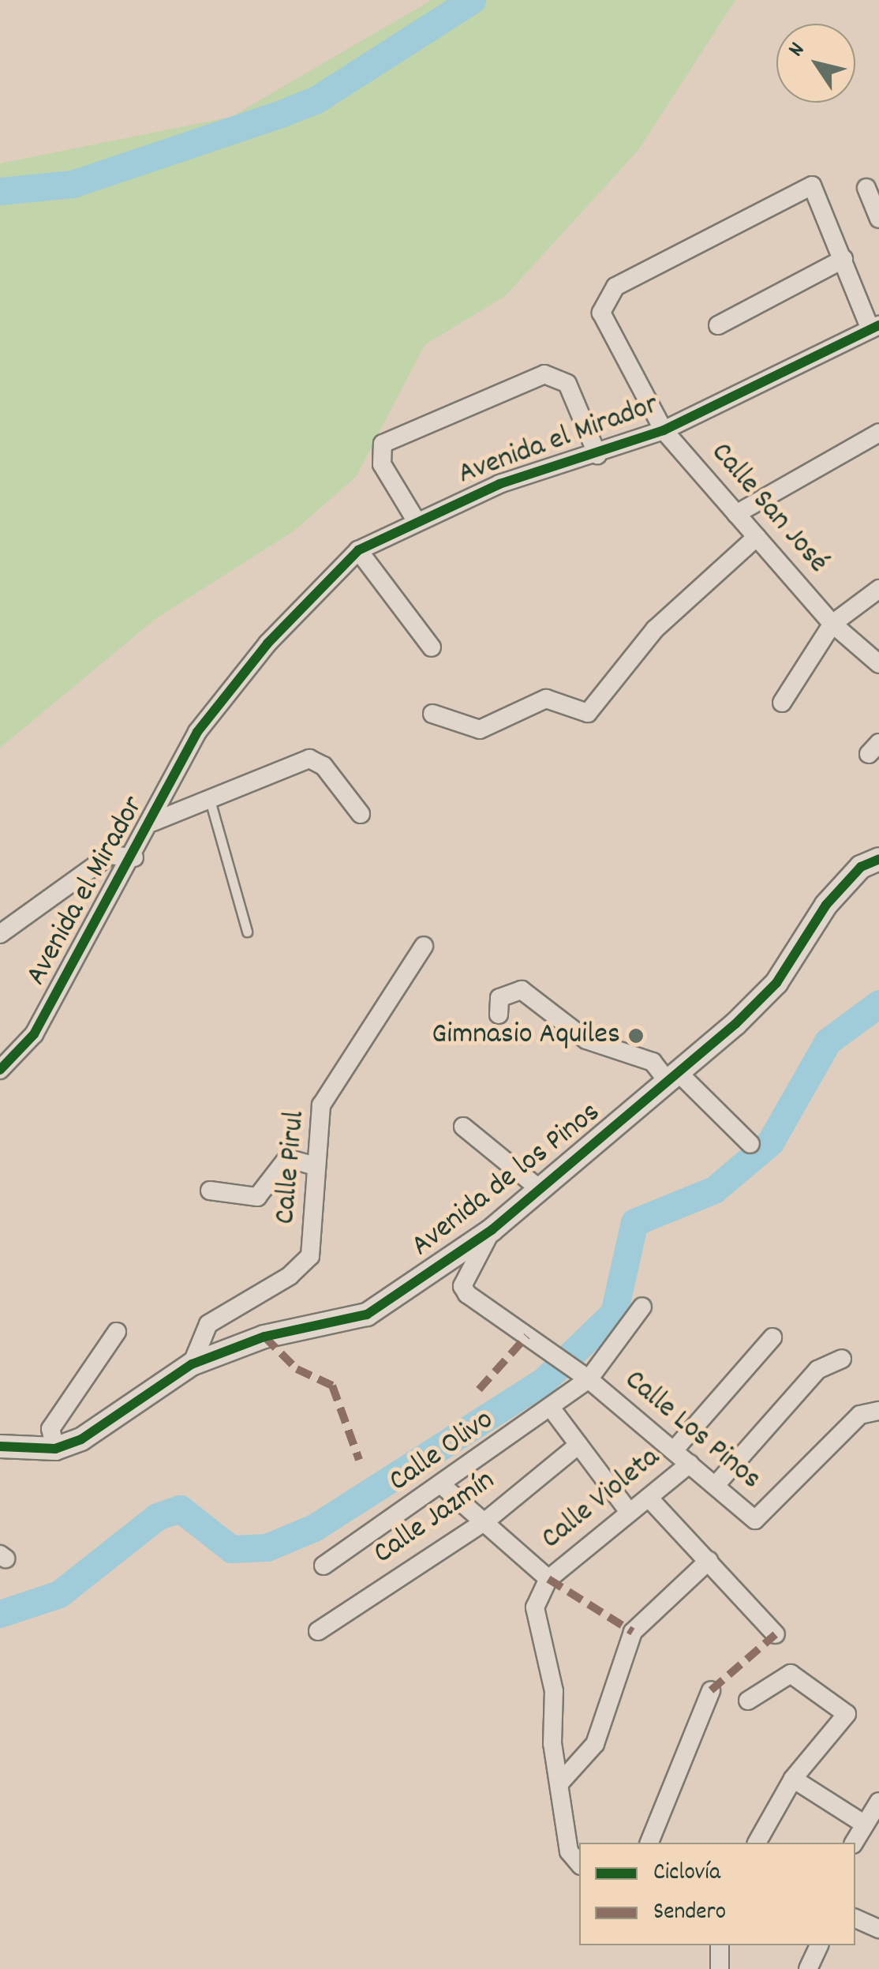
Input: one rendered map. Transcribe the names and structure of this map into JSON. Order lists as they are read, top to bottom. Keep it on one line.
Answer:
{"streets":{"street":["Avenida el Mirador","Calle San José","Calle Pirul","Avenida de los Pinos","Calle Los Pinos","Calle Olivo","Calle Violeta","Calle Jazmín"]},"crossings":[["Avenida el Mirador","Calle San José"],["Calle Pirul","Avenida de los Pinos"],["Avenida de los Pinos","Calle Los Pinos"],["Calle Los Pinos","Calle Olivo"],["Calle Los Pinos","Calle Violeta"]],"places":["Gimnasio Aquiles"],"legend":["Ciclovía","Sendero"],"north":"top left"}
